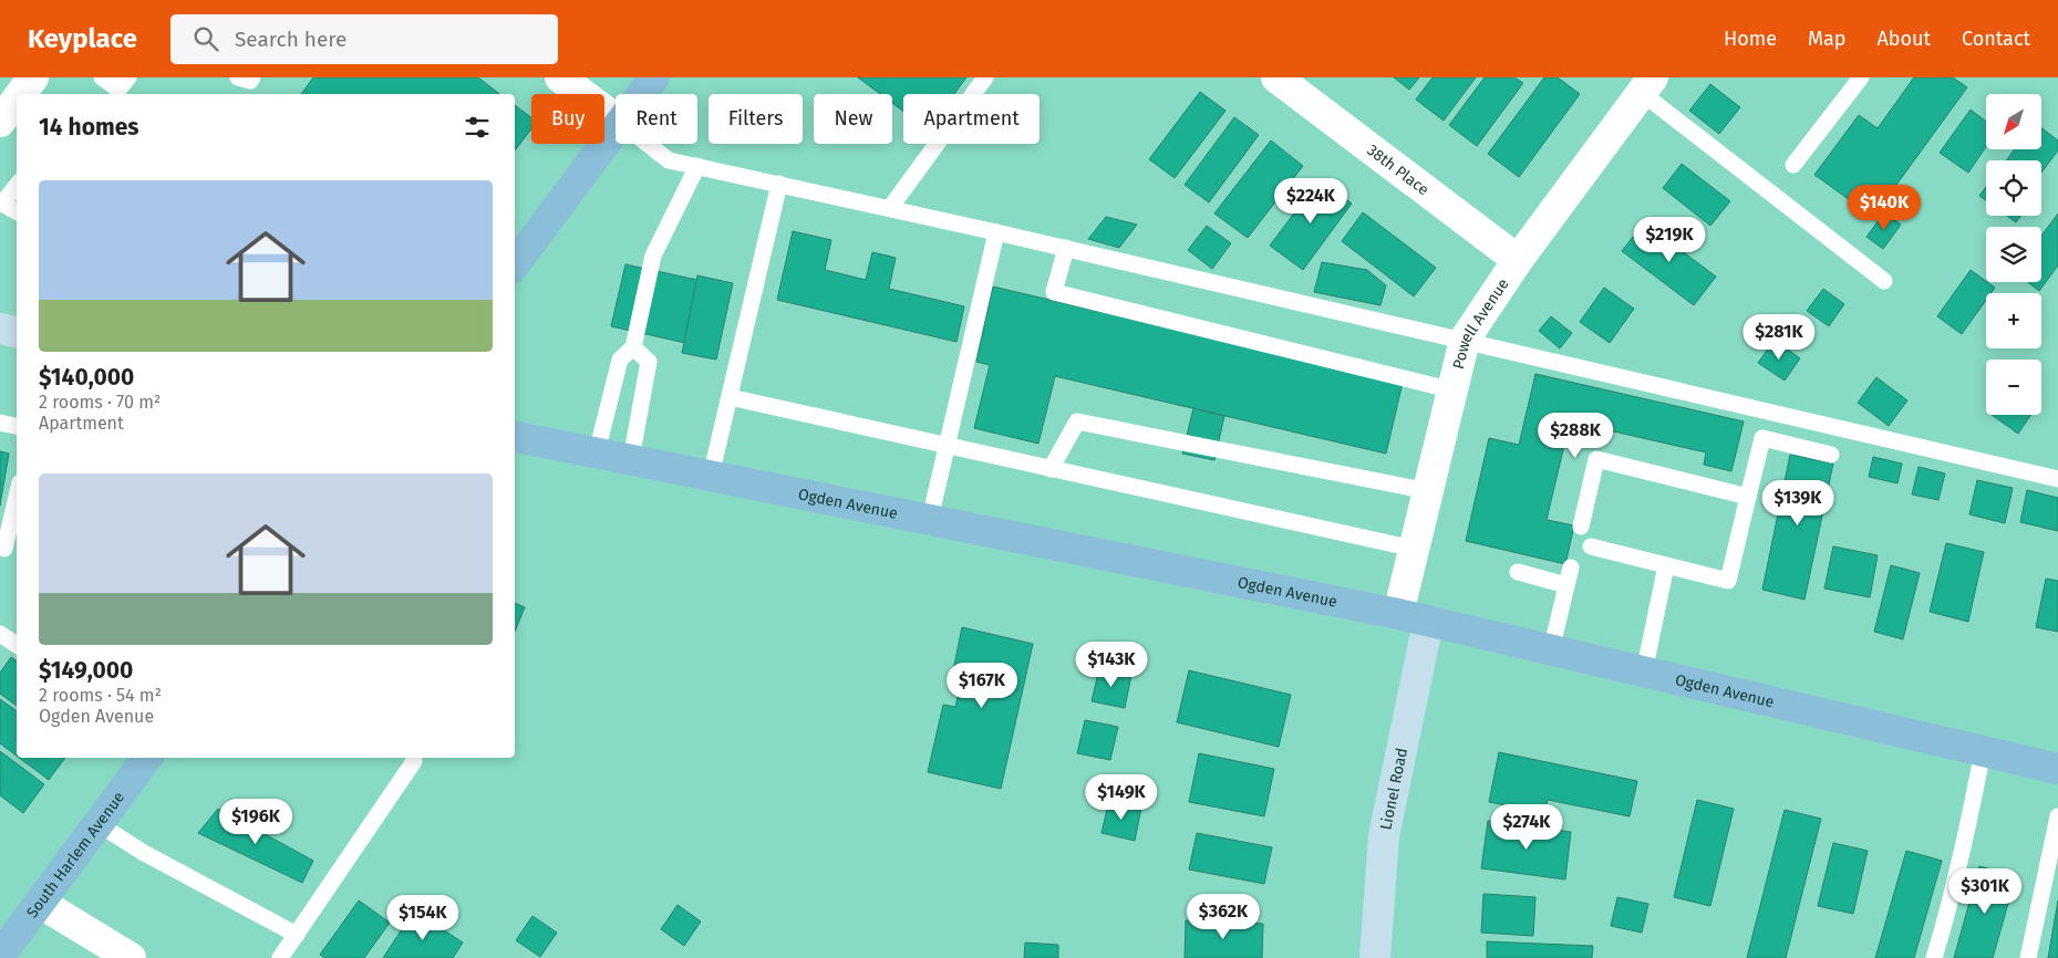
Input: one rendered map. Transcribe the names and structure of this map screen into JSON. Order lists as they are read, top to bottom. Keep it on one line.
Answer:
{"streets":{"main road":["Ogden Avenue","South Harlem Avenue"],"street":["38th Place","Powell Avenue","Lionel Road"]},"crossings":[["38th Place","Powell Avenue"],["Powell Avenue","Ogden Avenue"],["Ogden Avenue","Lionel Road"]],"north":"bottom left","page":{"header":"Keyplace","search":"Search here","nav":["Home","Map","About","Contact"],"map_buttons":["+","−"],"chip":["Buy","Rent","Filters","New","Apartment"],"heading":"14 homes","list":[{"name":"$140,000","note":"2 rooms · 70 m² · Apartment"},{"name":"$149,000","note":"2 rooms · 54 m² · Ogden Avenue"}],"price":["$224K","$140K","$219K","$281K","$288K","$139K","$143K","$167K","$149K","$196K","$274K","$301K","$362K","$154K"]}}
